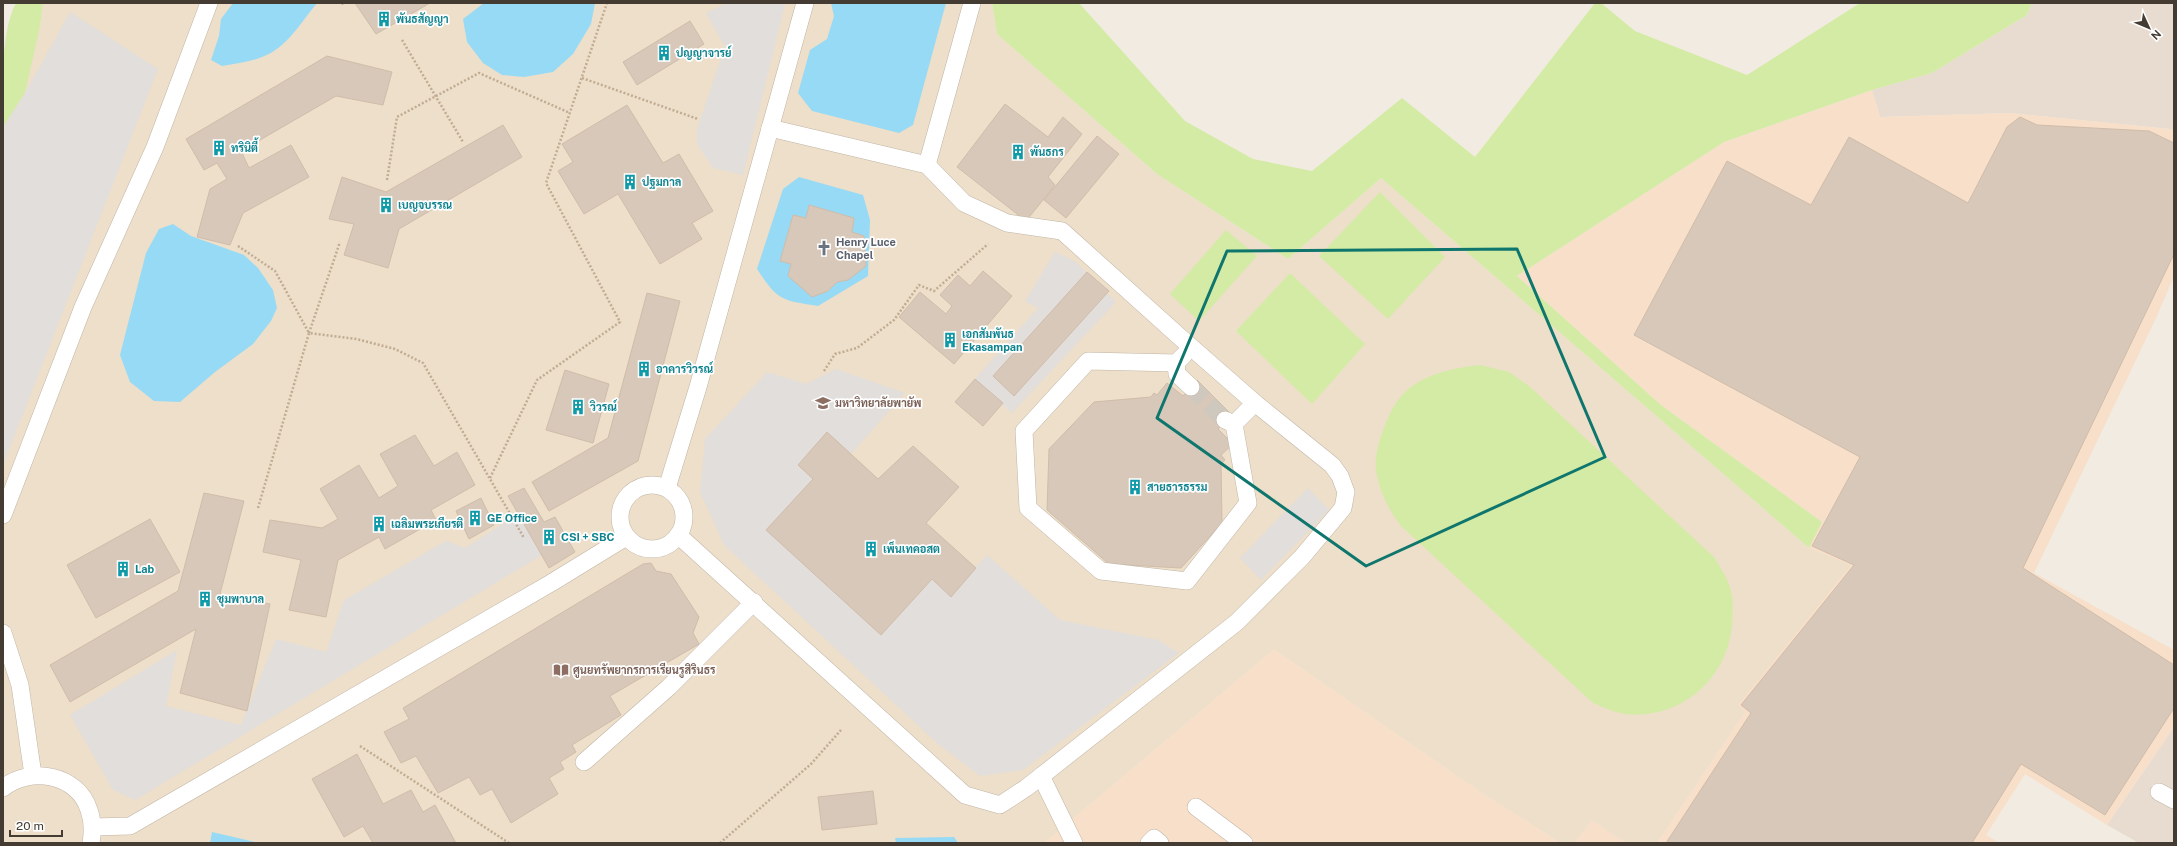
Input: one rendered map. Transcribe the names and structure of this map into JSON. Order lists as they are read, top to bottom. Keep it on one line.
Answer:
{"places":{"building":["พันธสัญญา","ปญญาจารย์","ทรินิตี้","พันธกร","ปฐมกาล","เบญจบรรณ","เอกสัมพันธ Ekasampan","อาคารวิวรณ์","วิวรณ์","สายธารธรรม","GE Office","เฉลิมพระเกียรติ","CSI + SBC","เพ็นเทคอสต","Lab","ชุมพาบาล"],"church":["Henry Luce Chapel"],"school or university":["มหาวิทยาลัยพายัพ"],"library":["ศูนยทรัพยากรการเรียนรูสิรินธร"]},"scale_bar":"20 m","north":"bottom right"}
